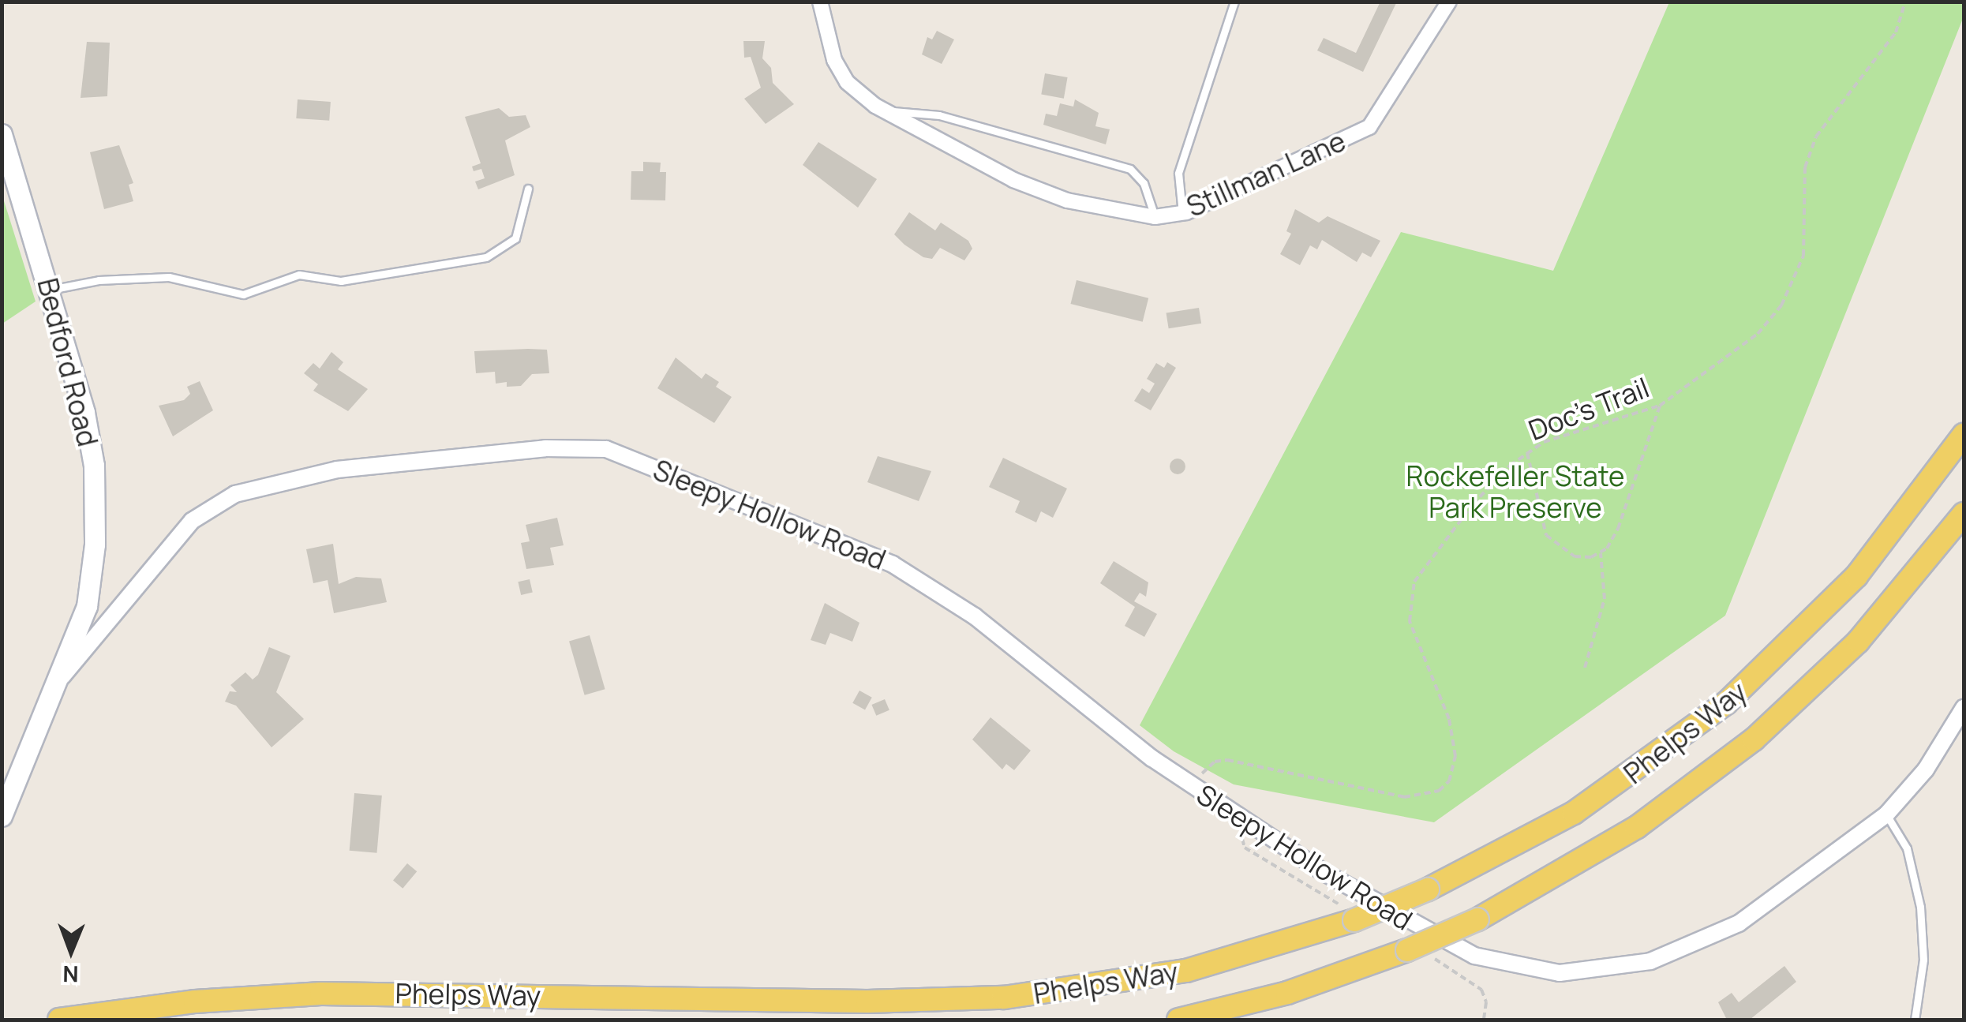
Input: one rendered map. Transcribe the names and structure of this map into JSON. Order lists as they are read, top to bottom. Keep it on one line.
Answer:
{"streets":{"main road":["Bedford Road","Phelps Way"],"street":["Stillman Lane","Sleepy Hollow Road"],"path":["Doc's Trail"]},"crossings":[["Bedford Road","Sleepy Hollow Road"]],"parks":["Rockefeller State Park Preserve"],"north":"bottom"}
